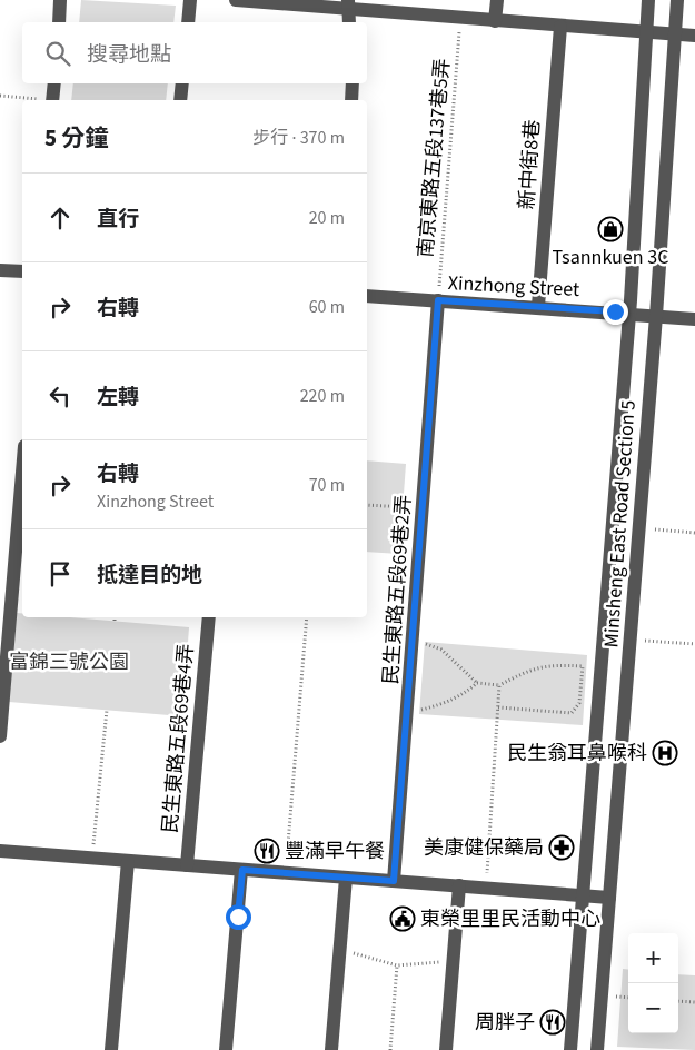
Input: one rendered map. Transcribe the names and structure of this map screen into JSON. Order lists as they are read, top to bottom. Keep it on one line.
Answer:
{"streets":{"street":["新中街8巷","Xinzhong Street","Minsheng East Road Section 5","民生東路五段69巷2弄","民生東路五段69巷4弄"],"path":["南京東路五段137巷5弄"]},"crossings":[["南京東路五段137巷5弄","Xinzhong Street"],["南京東路五段137巷5弄","民生東路五段69巷2弄"],["新中街8巷","Xinzhong Street"],["Xinzhong Street","Minsheng East Road Section 5"],["Xinzhong Street","民生東路五段69巷2弄"]],"parks":["富錦三號公園"],"places":{"shop":["Tsannkuen 3C"],"hospital":["民生翁耳鼻喉科"],"pharmacy":["美康健保藥局"],"restaurant":["豐滿早午餐","周胖子"],"public building":["東榮里里民活動中心"]},"page":{"search":"搜尋地點","heading":["5 分鐘","步行 · 370 m"],"list":[["直行","20 m"],["右轉","60 m"],["左轉","220 m"],["右轉","Xinzhong Street","70 m"],"抵達目的地"],"map_buttons":["+","−"]}}
